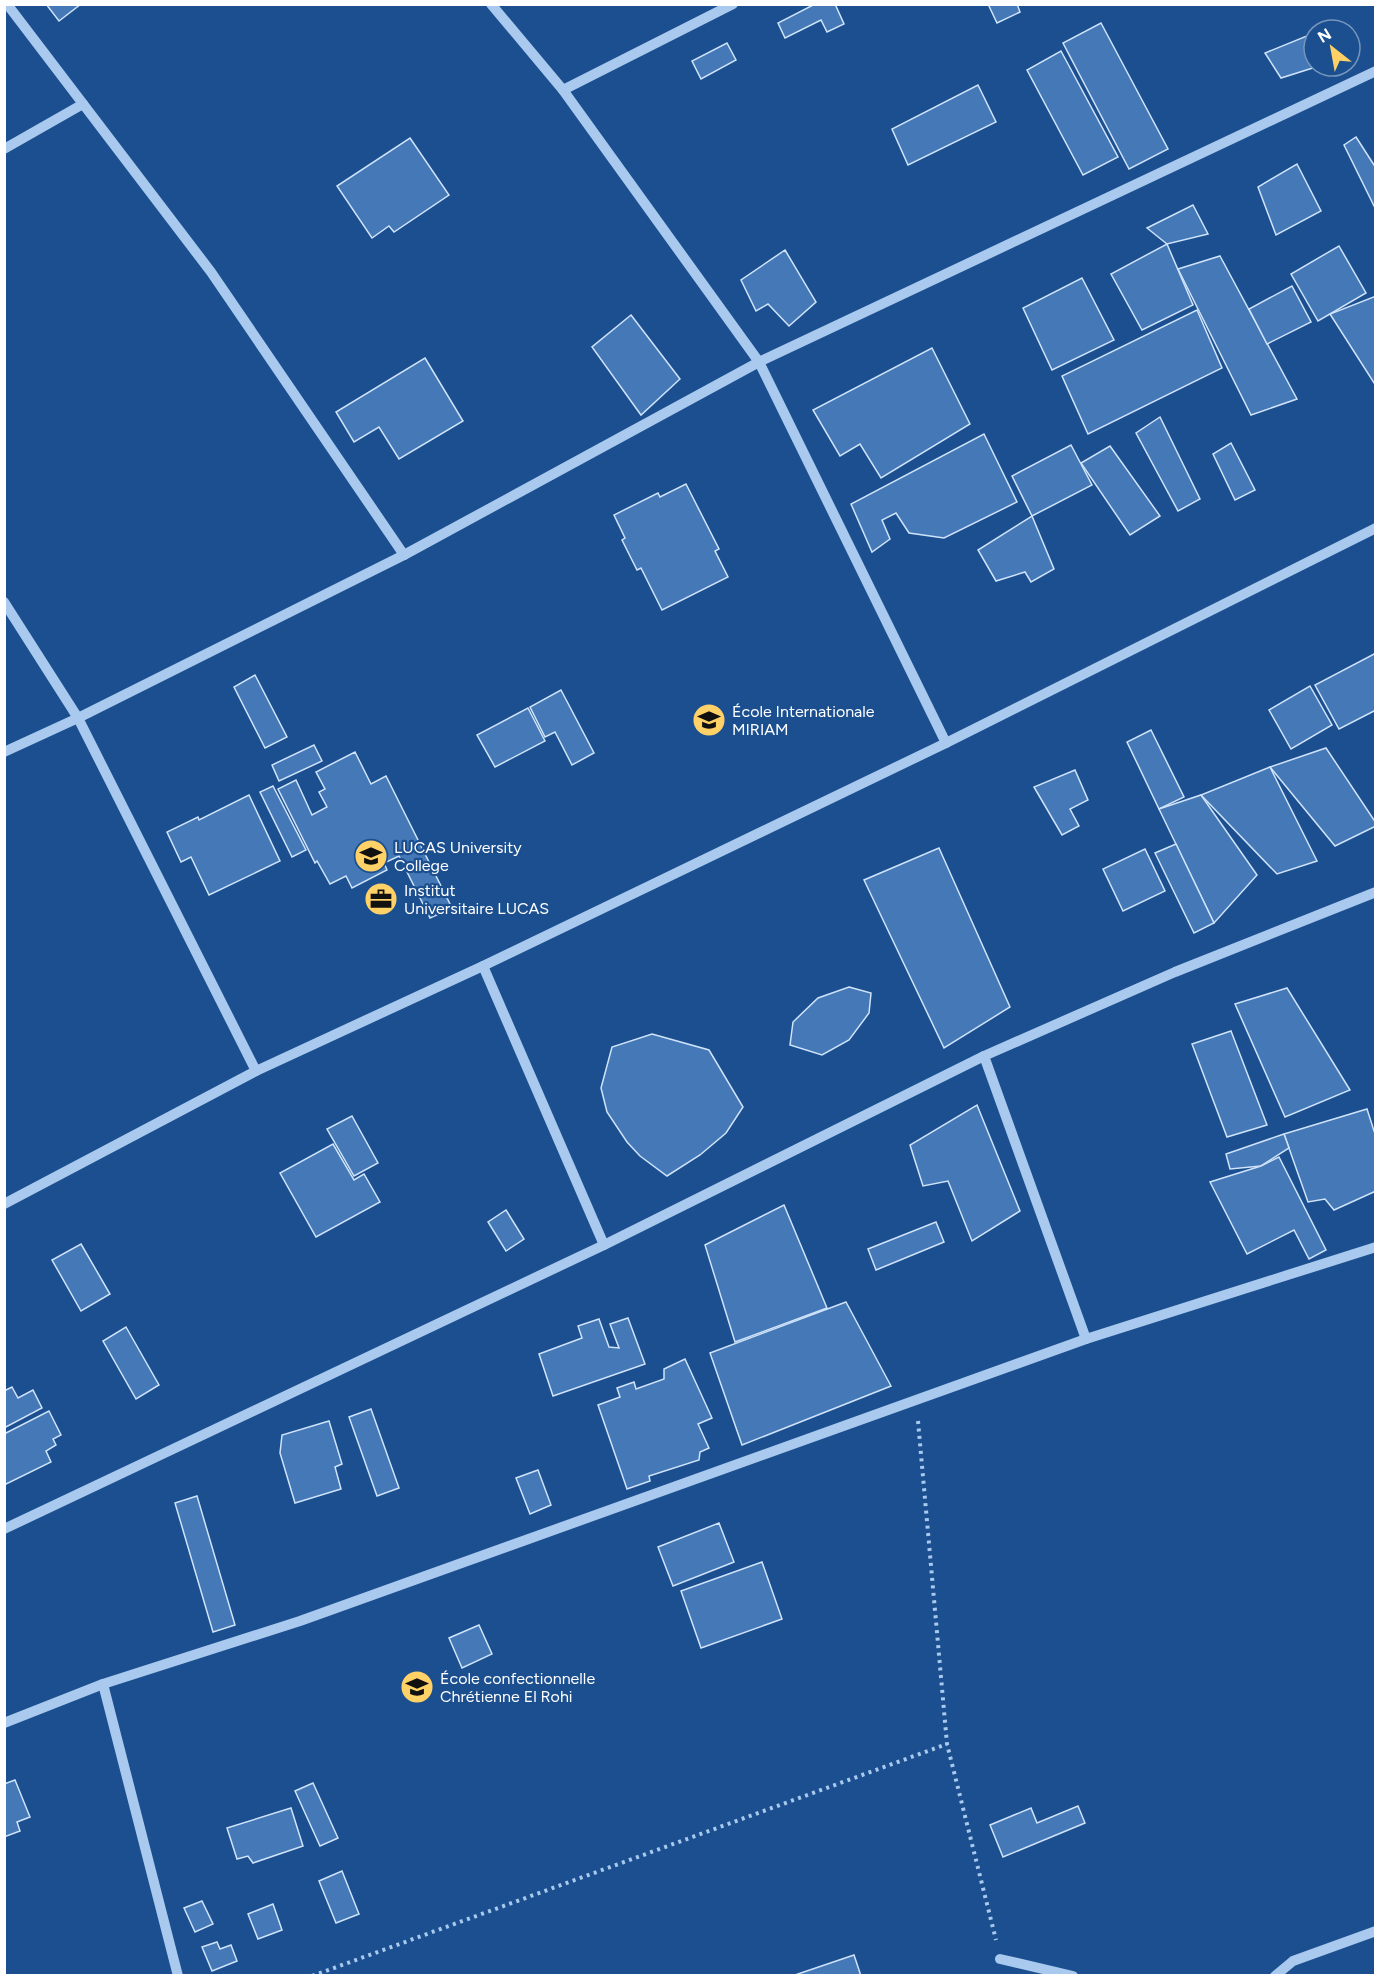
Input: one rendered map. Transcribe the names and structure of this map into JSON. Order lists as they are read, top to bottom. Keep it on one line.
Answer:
{"places":{"school or university":["École Internationale MIRIAM","LUCAS University College","École confectionnelle Chrétienne El Rohi"],"office":["Institut Universitaire LUCAS"]},"north":"top left"}
